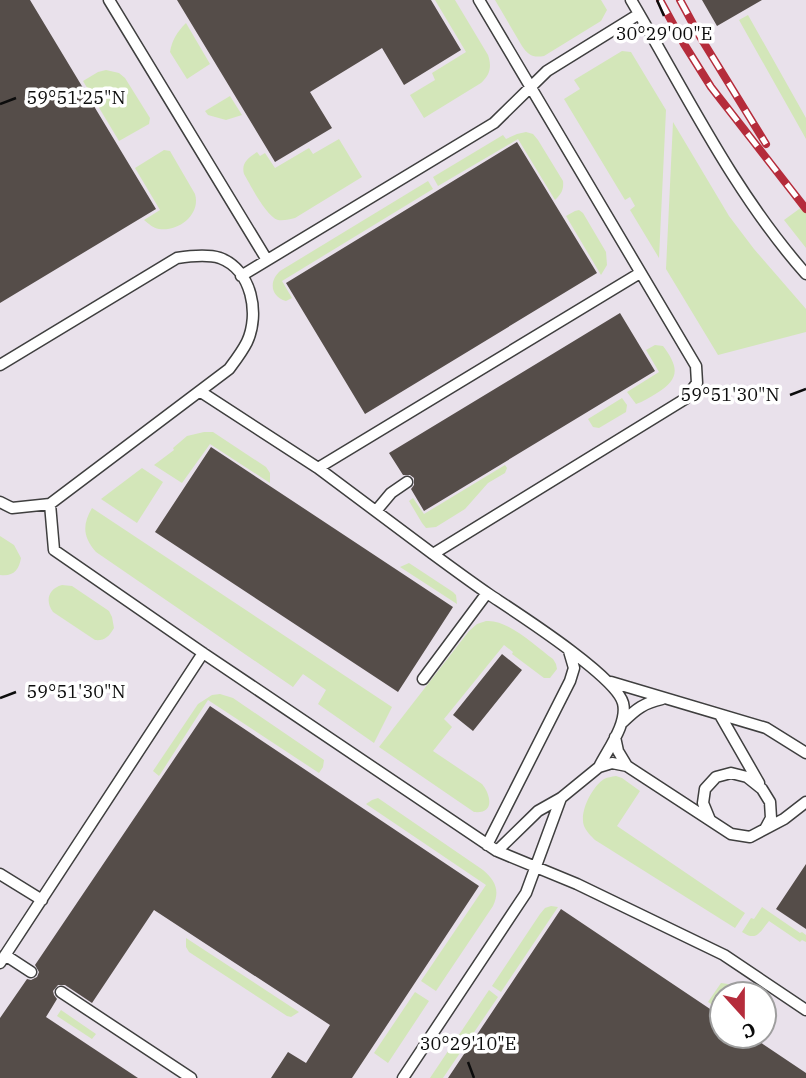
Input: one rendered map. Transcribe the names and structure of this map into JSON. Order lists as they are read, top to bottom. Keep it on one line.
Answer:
{"north":"bottom","coordinates":["30°29'00\"E","59°51'25\"N","59°51'30\"N","30°29'10\"E"]}
